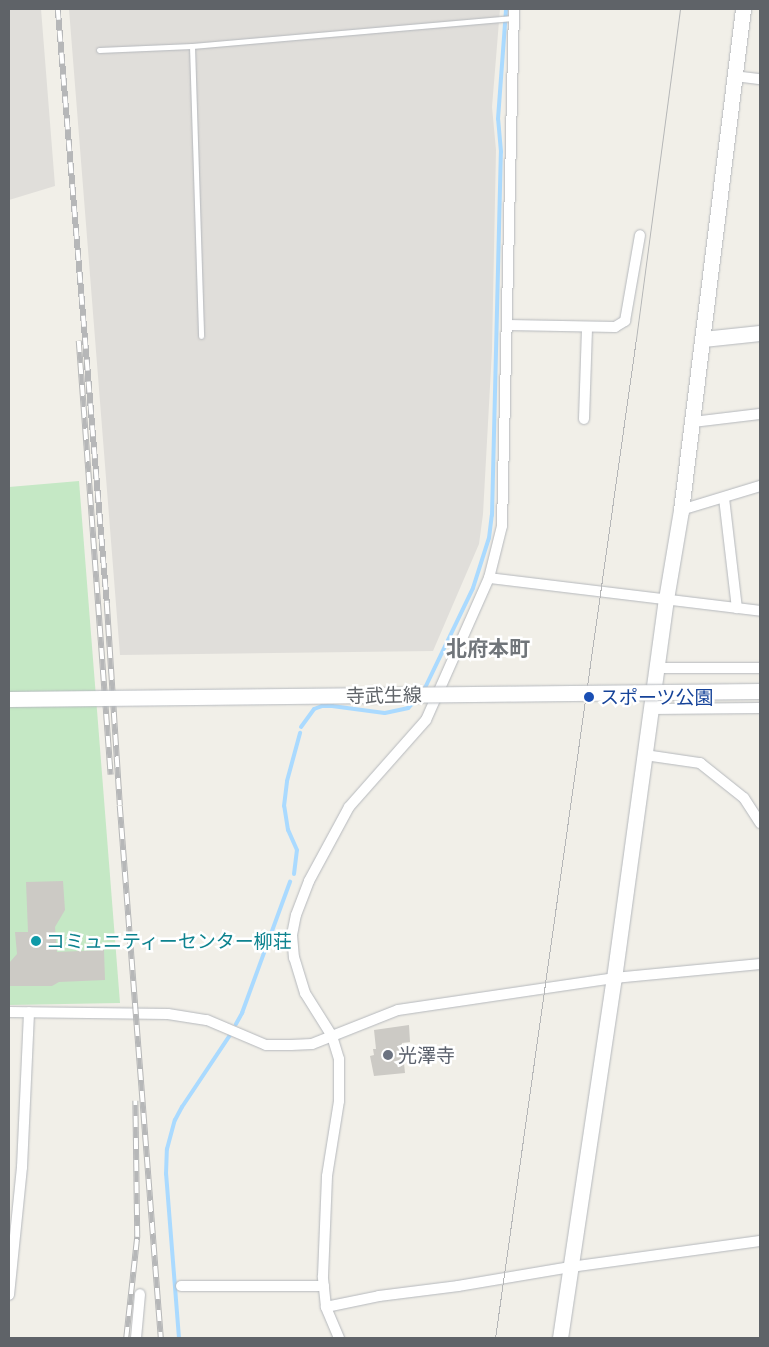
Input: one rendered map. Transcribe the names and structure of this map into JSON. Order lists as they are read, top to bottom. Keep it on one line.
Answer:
{"streets":{"street":["寺武生線"]},"districts":["北府本町"],"places":["スポーツ公園","コミュニティーセンター柳荘","光澤寺"]}
